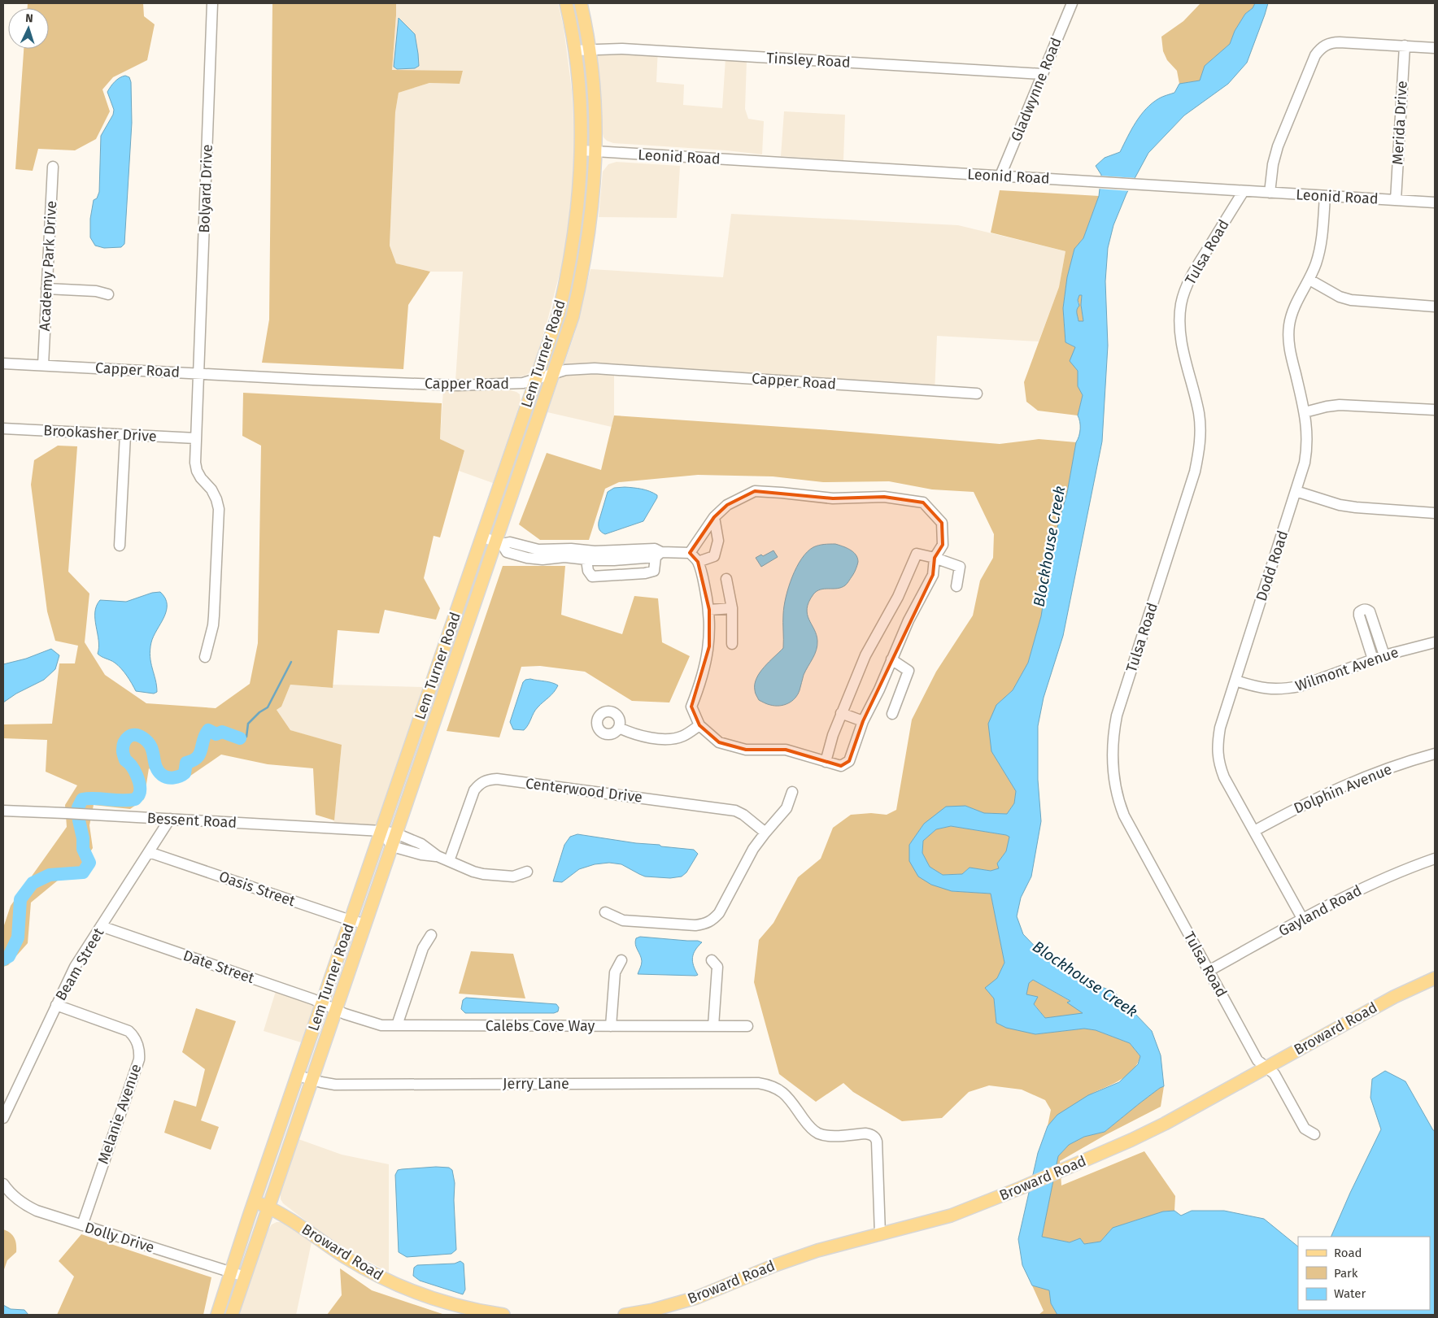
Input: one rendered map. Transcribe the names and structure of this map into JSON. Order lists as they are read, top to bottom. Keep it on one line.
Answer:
{"streets":{"main road":["Lem Turner Road","Broward Road"],"street":["Tinsley Road","Gladwynne Road","Merida Drive","Leonid Road","Bolyard Drive","Tulsa Road","Academy Park Drive","Capper Road","Brookasher Drive","Dodd Road","Wilmont Avenue","Dolphin Avenue","Centerwood Drive","Bessent Road","Oasis Street","Gayland Road","Beam Street","Date Street","Calebs Cove Way","Jerry Lane","Melanie Avenue","Dolly Drive"]},"crossings":[["Tinsley Road","Gladwynne Road"],["Tinsley Road","Lem Turner Road"],["Gladwynne Road","Leonid Road"],["Merida Drive","Leonid Road"],["Leonid Road","Tulsa Road"],["Leonid Road","Lem Turner Road"],["Leonid Road","Dodd Road"],["Bolyard Drive","Capper Road"],["Bolyard Drive","Brookasher Drive"],["Tulsa Road","Gayland Road"],["Tulsa Road","Broward Road"],["Academy Park Drive","Capper Road"],["Lem Turner Road","Capper Road"],["Lem Turner Road","Bessent Road"],["Lem Turner Road","Oasis Street"],["Lem Turner Road","Date Street"],["Lem Turner Road","Calebs Cove Way"],["Lem Turner Road","Broward Road"],["Lem Turner Road","Jerry Lane"],["Lem Turner Road","Dolly Drive"],["Dodd Road","Wilmont Avenue"],["Dodd Road","Dolphin Avenue"],["Dodd Road","Gayland Road"],["Centerwood Drive","Bessent Road"],["Bessent Road","Beam Street"],["Oasis Street","Beam Street"],["Beam Street","Date Street"],["Beam Street","Melanie Avenue"],["Date Street","Calebs Cove Way"],["Broward Road","Jerry Lane"],["Melanie Avenue","Dolly Drive"]],"water":["Blockhouse Creek"],"legend":["Road","Park","Water"],"north":"top"}
